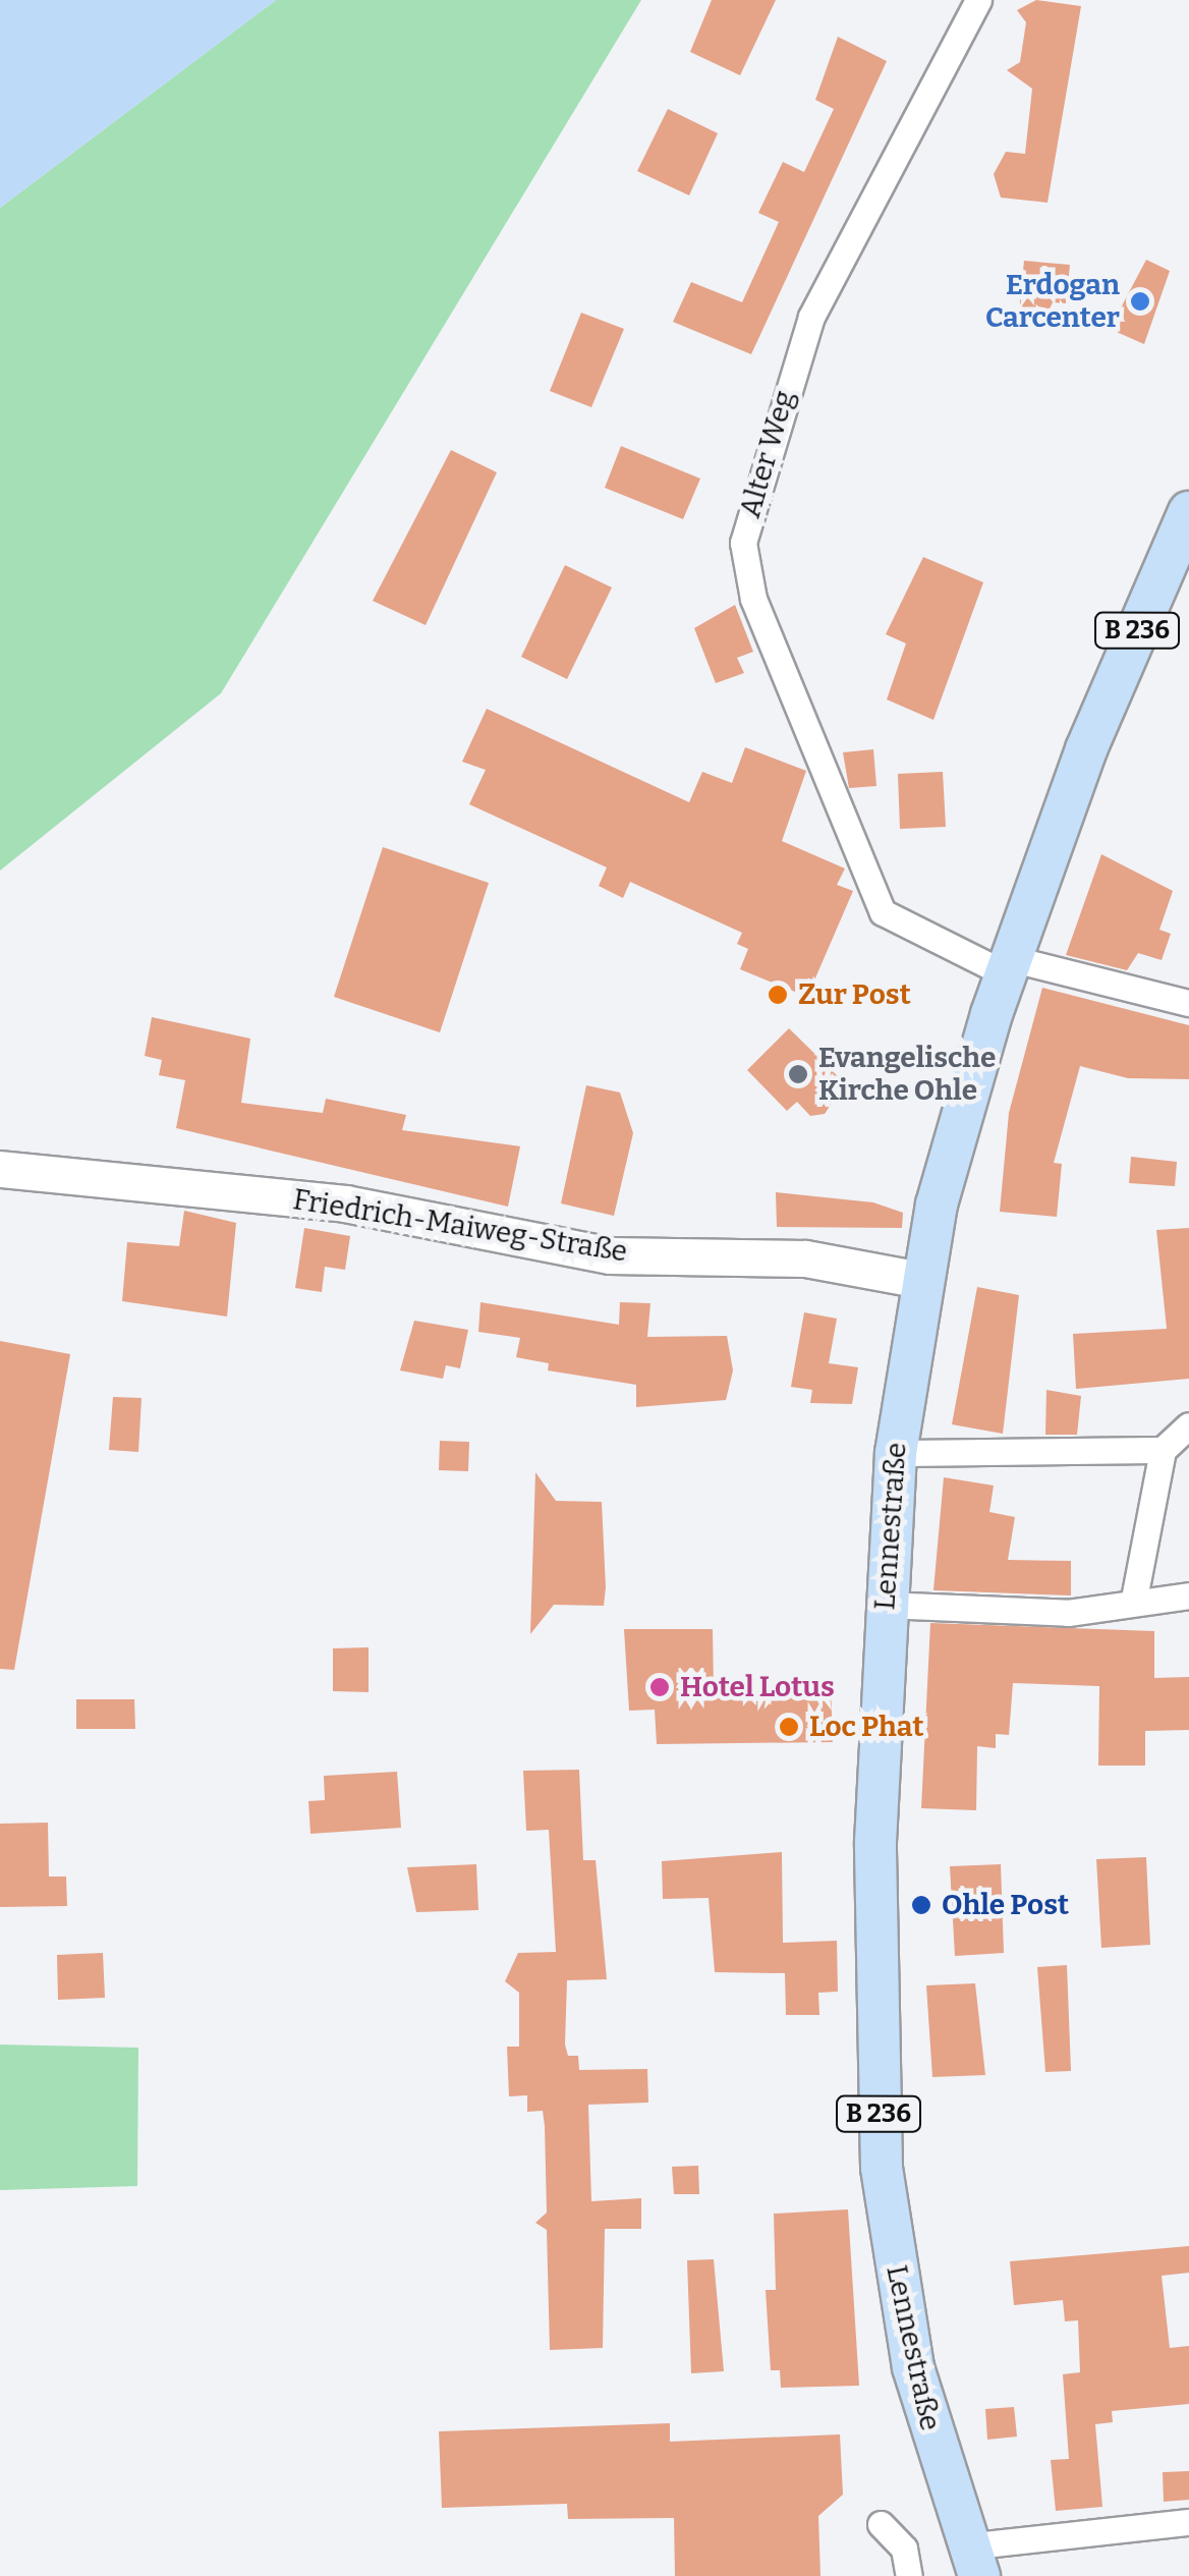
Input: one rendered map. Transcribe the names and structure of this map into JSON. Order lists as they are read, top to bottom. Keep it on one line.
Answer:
{"streets":{"main road":["B 236","Lennestraße"],"street":["Alter Weg","Friedrich-Maiweg-Straße"]},"crossings":[["Alter Weg","Lennestraße"],["Friedrich-Maiweg-Straße","Lennestraße"]],"places":["Erdogan Carcenter","Zur Post","Evangelische Kirche Ohle","Hotel Lotus","Loc Phat","Ohle Post"]}
